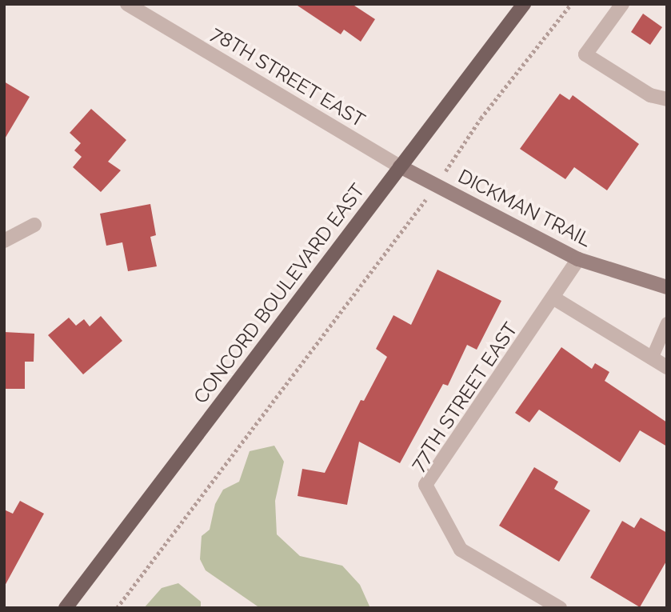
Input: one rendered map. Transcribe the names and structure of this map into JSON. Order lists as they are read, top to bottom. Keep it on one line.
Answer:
{"streets":{"main road":["CONCORD BOULEVARD EAST"],"street":["78TH STREET EAST","DICKMAN TRAIL","77TH STREET EAST"]},"crossings":[["78TH STREET EAST","DICKMAN TRAIL"],["78TH STREET EAST","CONCORD BOULEVARD EAST"],["DICKMAN TRAIL","CONCORD BOULEVARD EAST"],["DICKMAN TRAIL","77TH STREET EAST"]]}
